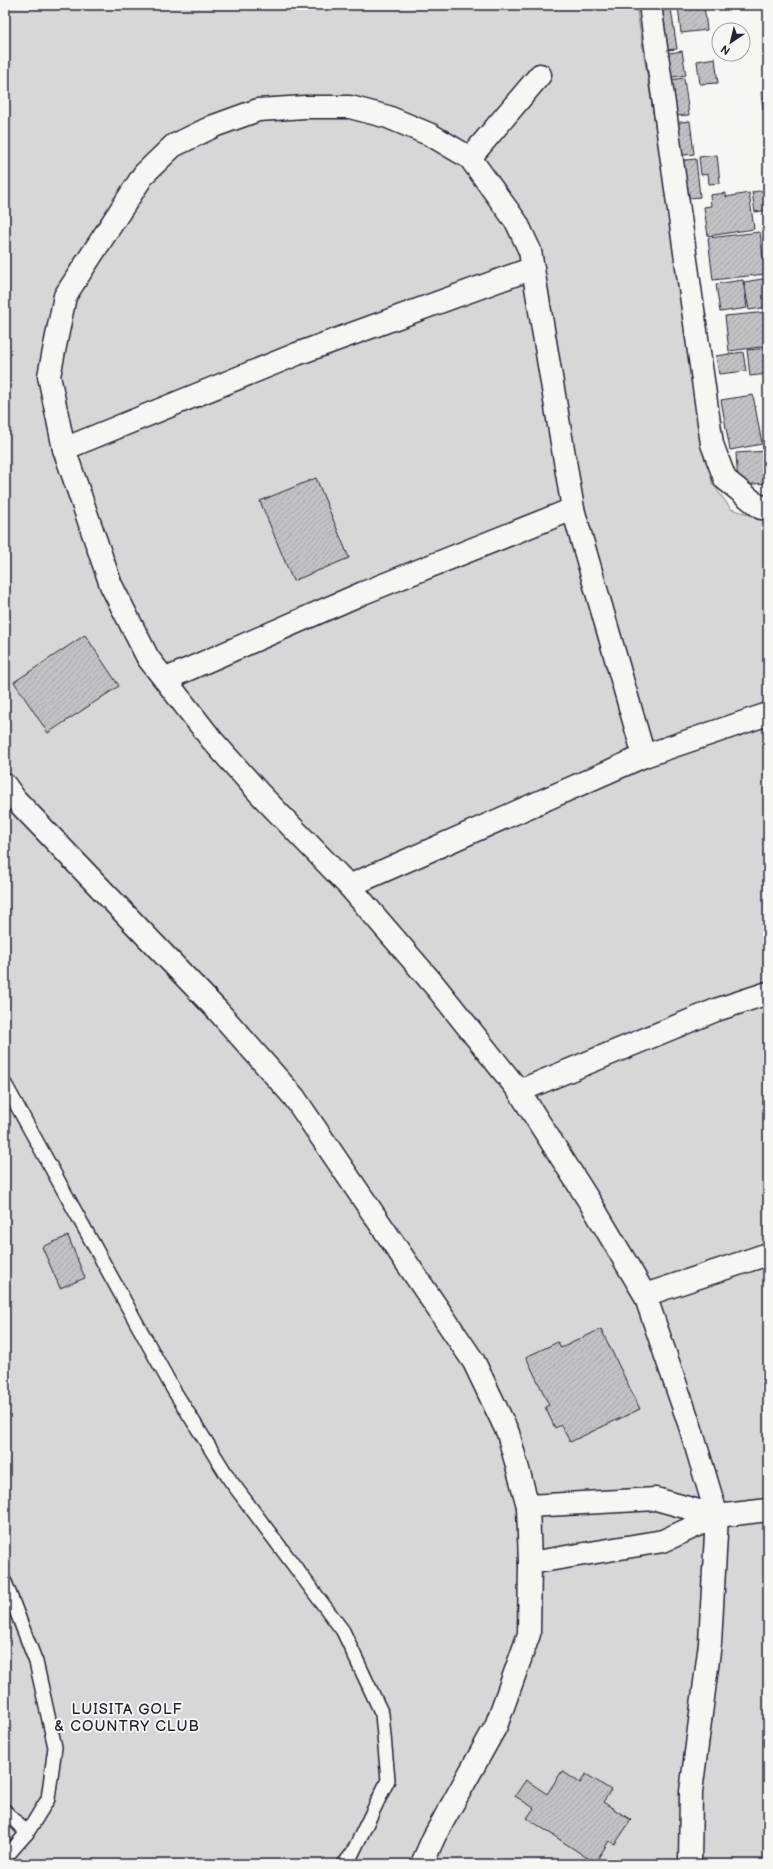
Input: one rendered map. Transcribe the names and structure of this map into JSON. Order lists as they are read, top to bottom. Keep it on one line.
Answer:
{"districts":["LUISITA GOLF & COUNTRY CLUB"],"north":"bottom left"}
